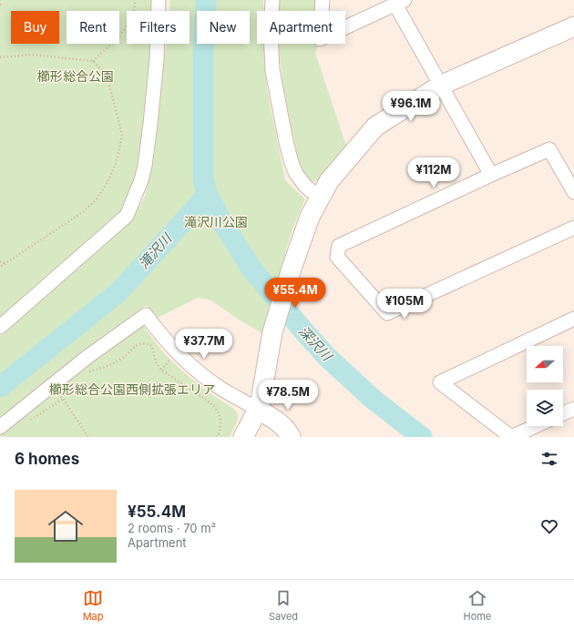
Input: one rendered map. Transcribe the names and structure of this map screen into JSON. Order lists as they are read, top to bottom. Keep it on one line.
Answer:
{"water":["滝沢川","深沢川"],"parks":["櫛形総合公園","滝沢川公園","櫛形総合公園西側拡張エリア"],"north":"left","page":{"chip":["Buy","Rent","Filters","New","Apartment"],"price":["¥96.1M","¥112M","¥55.4M","¥105M","¥37.7M","¥78.5M"],"heading":"6 homes","list":[{"name":"¥55.4M","note":"2 rooms · 70 m² · Apartment"}],"tabs":["Map","Saved","Home"]}}
